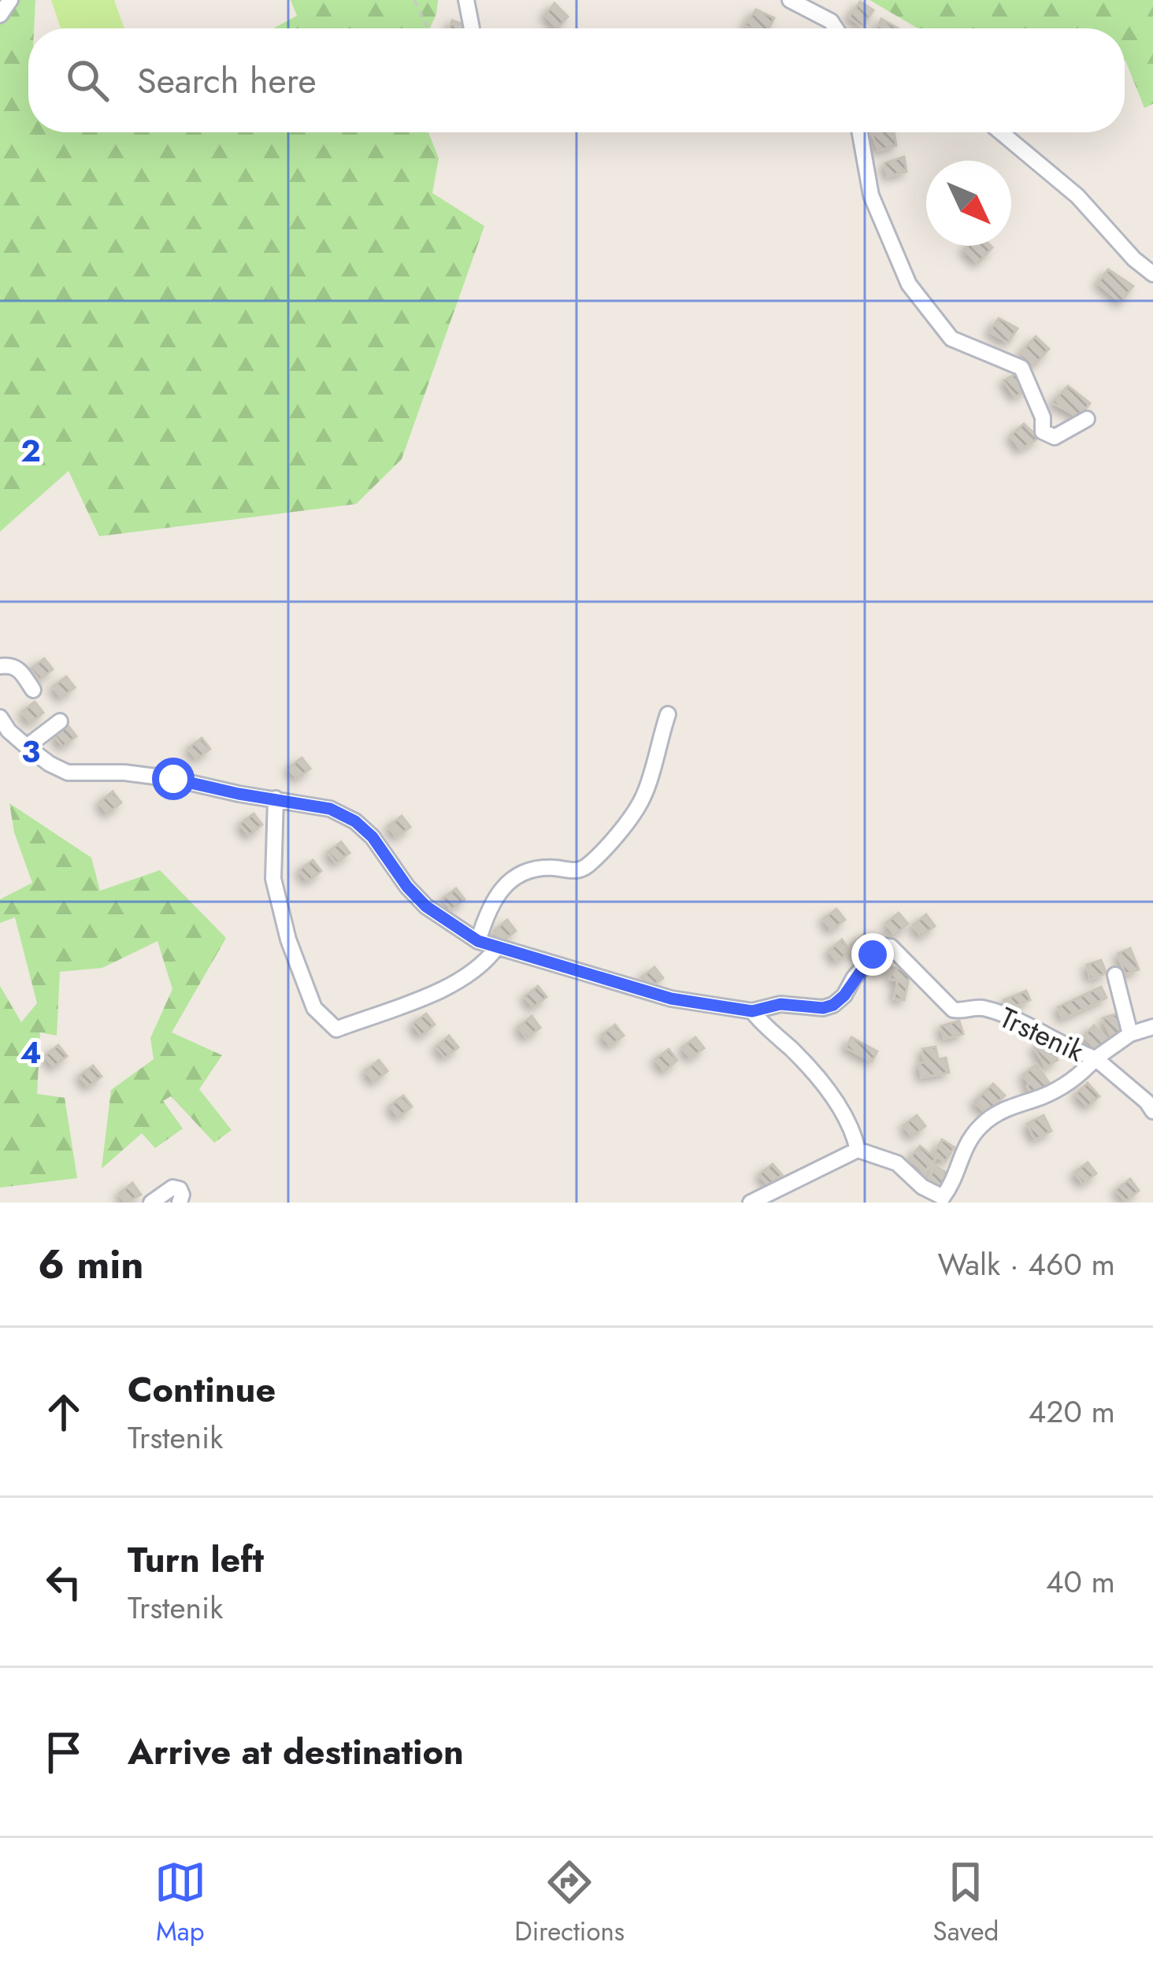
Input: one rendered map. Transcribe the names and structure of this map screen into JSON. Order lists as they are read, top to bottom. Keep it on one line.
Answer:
{"streets":{"street":["Trstenik"]},"north":"bottom right","page":{"search":"Search here","heading":["6 min","Walk · 460 m"],"list":[["Continue","Trstenik","420 m"],["Turn left","Trstenik","40 m"],"Arrive at destination"],"nav":["Map","Directions","Saved"]},"grid":{"rows":["2","3","4"]}}
